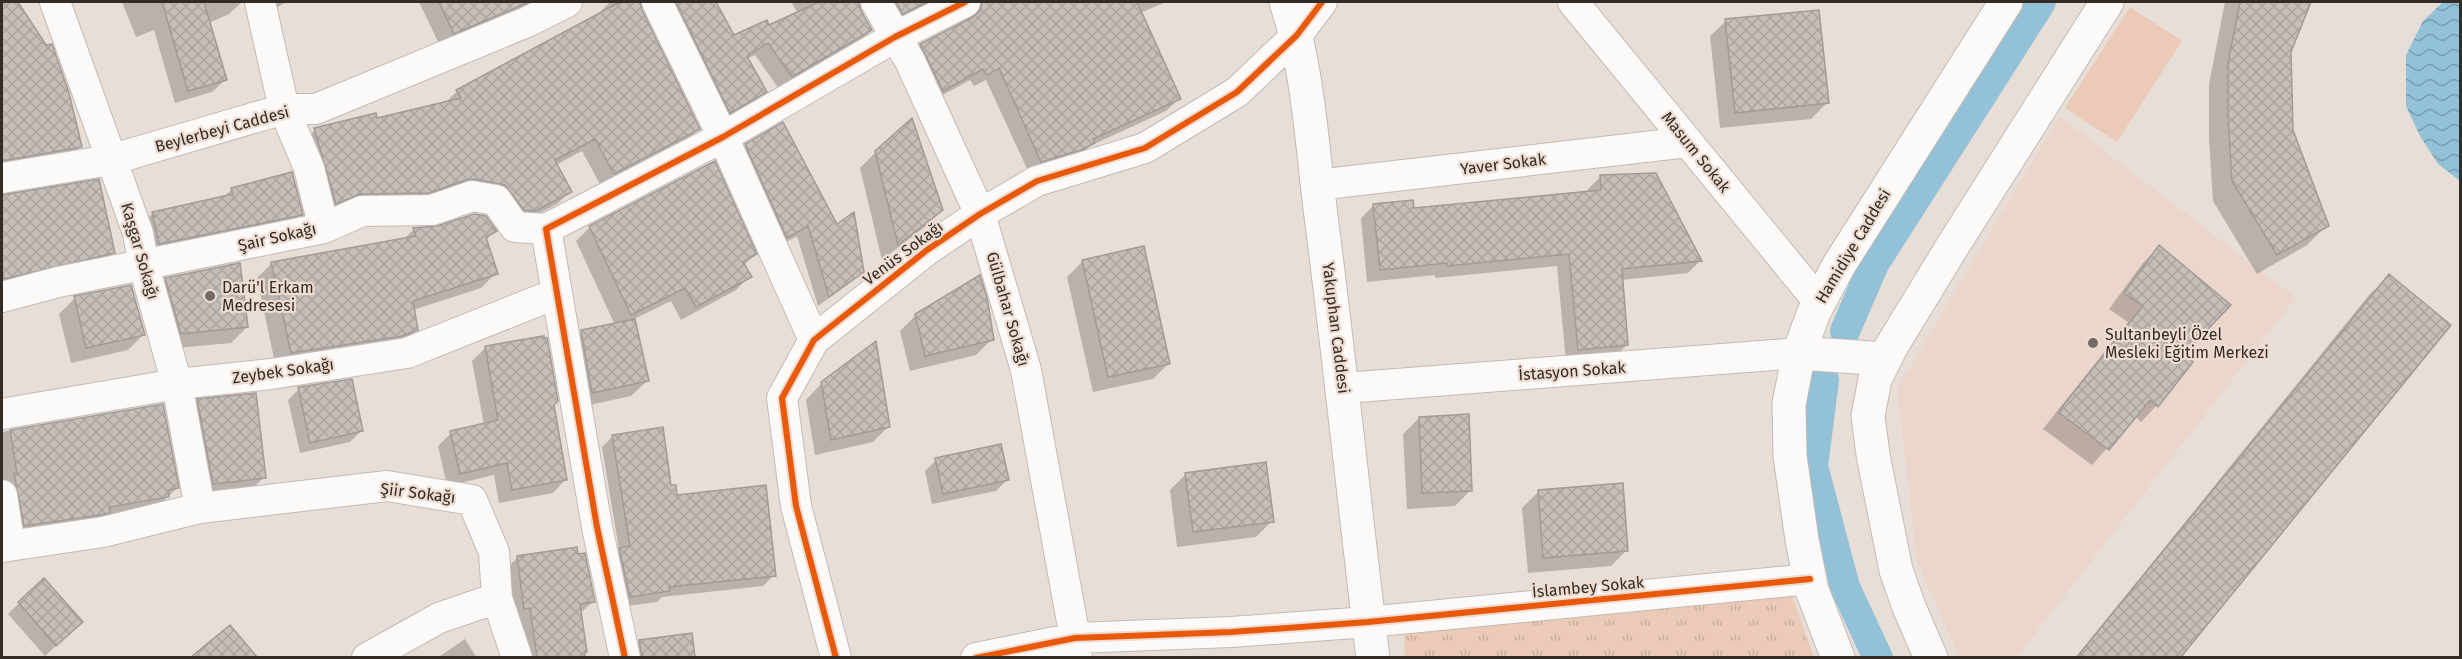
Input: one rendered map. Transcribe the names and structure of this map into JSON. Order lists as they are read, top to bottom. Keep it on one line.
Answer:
{"streets":{"street":["Beylerbeyi Caddesi","Masum Sokak","Yaver Sokak","Şair Sokağı","Hamidiye Caddesi","Kaşgar Sokağı","Venüs Sokağı","Gülbahar Sokağı","Yakuphan Caddesi","Zeybek Sokağı","İstasyon Sokak","Şiir Sokağı","İslambey Sokak"]},"crossings":[["Beylerbeyi Caddesi","Şair Sokağı"],["Beylerbeyi Caddesi","Kaşgar Sokağı"],["Masum Sokak","Yaver Sokak"],["Masum Sokak","Hamidiye Caddesi"],["Yaver Sokak","Yakuphan Caddesi"],["Şair Sokağı","Kaşgar Sokağı"],["Hamidiye Caddesi","İstasyon Sokak"],["Hamidiye Caddesi","İslambey Sokak"],["Kaşgar Sokağı","Zeybek Sokağı"],["Kaşgar Sokağı","Şiir Sokağı"],["Venüs Sokağı","Gülbahar Sokağı"],["Venüs Sokağı","Yakuphan Caddesi"],["Gülbahar Sokağı","İslambey Sokak"],["Yakuphan Caddesi","İstasyon Sokak"],["Yakuphan Caddesi","İslambey Sokak"]],"places":["Darü'l Erkam Medresesi","Sultanbeyli Özel Mesleki Eğitim Merkezi"]}
